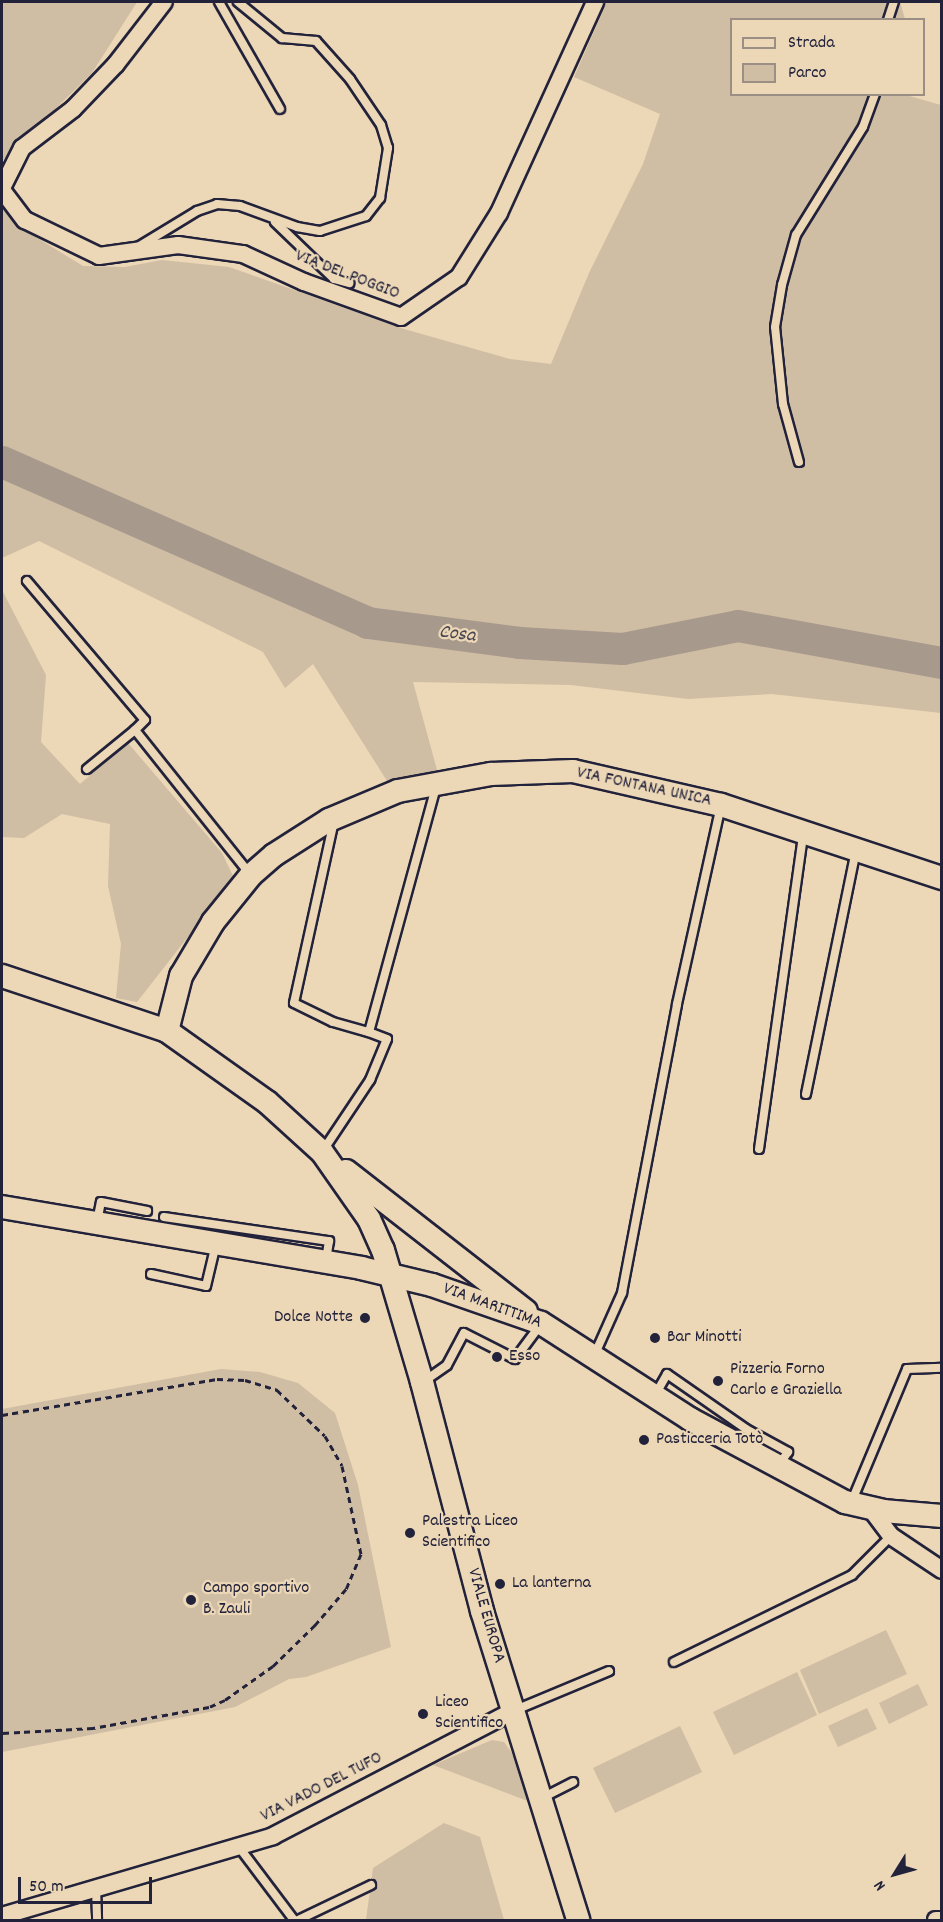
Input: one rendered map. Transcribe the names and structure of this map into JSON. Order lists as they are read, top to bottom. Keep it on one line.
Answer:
{"streets":{"main road":["VIA FONTANA UNICA","VIA MARITTIMA","VIALE EUROPA"],"street":["VIA DEL POGGIO","VIA VADO DEL TUFO"]},"crossings":[["VIA MARITTIMA","VIALE EUROPA"],["VIALE EUROPA","VIA VADO DEL TUFO"]],"water":["Cosa"],"places":["Dolce Notte","Bar Minotti","Esso","Pizzeria Forno Carlo e Graziella","Pasticceria Totò","Palestra Liceo Scientifico","La lanterna","Campo sportivo B. Zauli","Liceo Scientifico"],"legend":["Strada","Parco"],"scale_bar":"50 m","north":"bottom left"}
